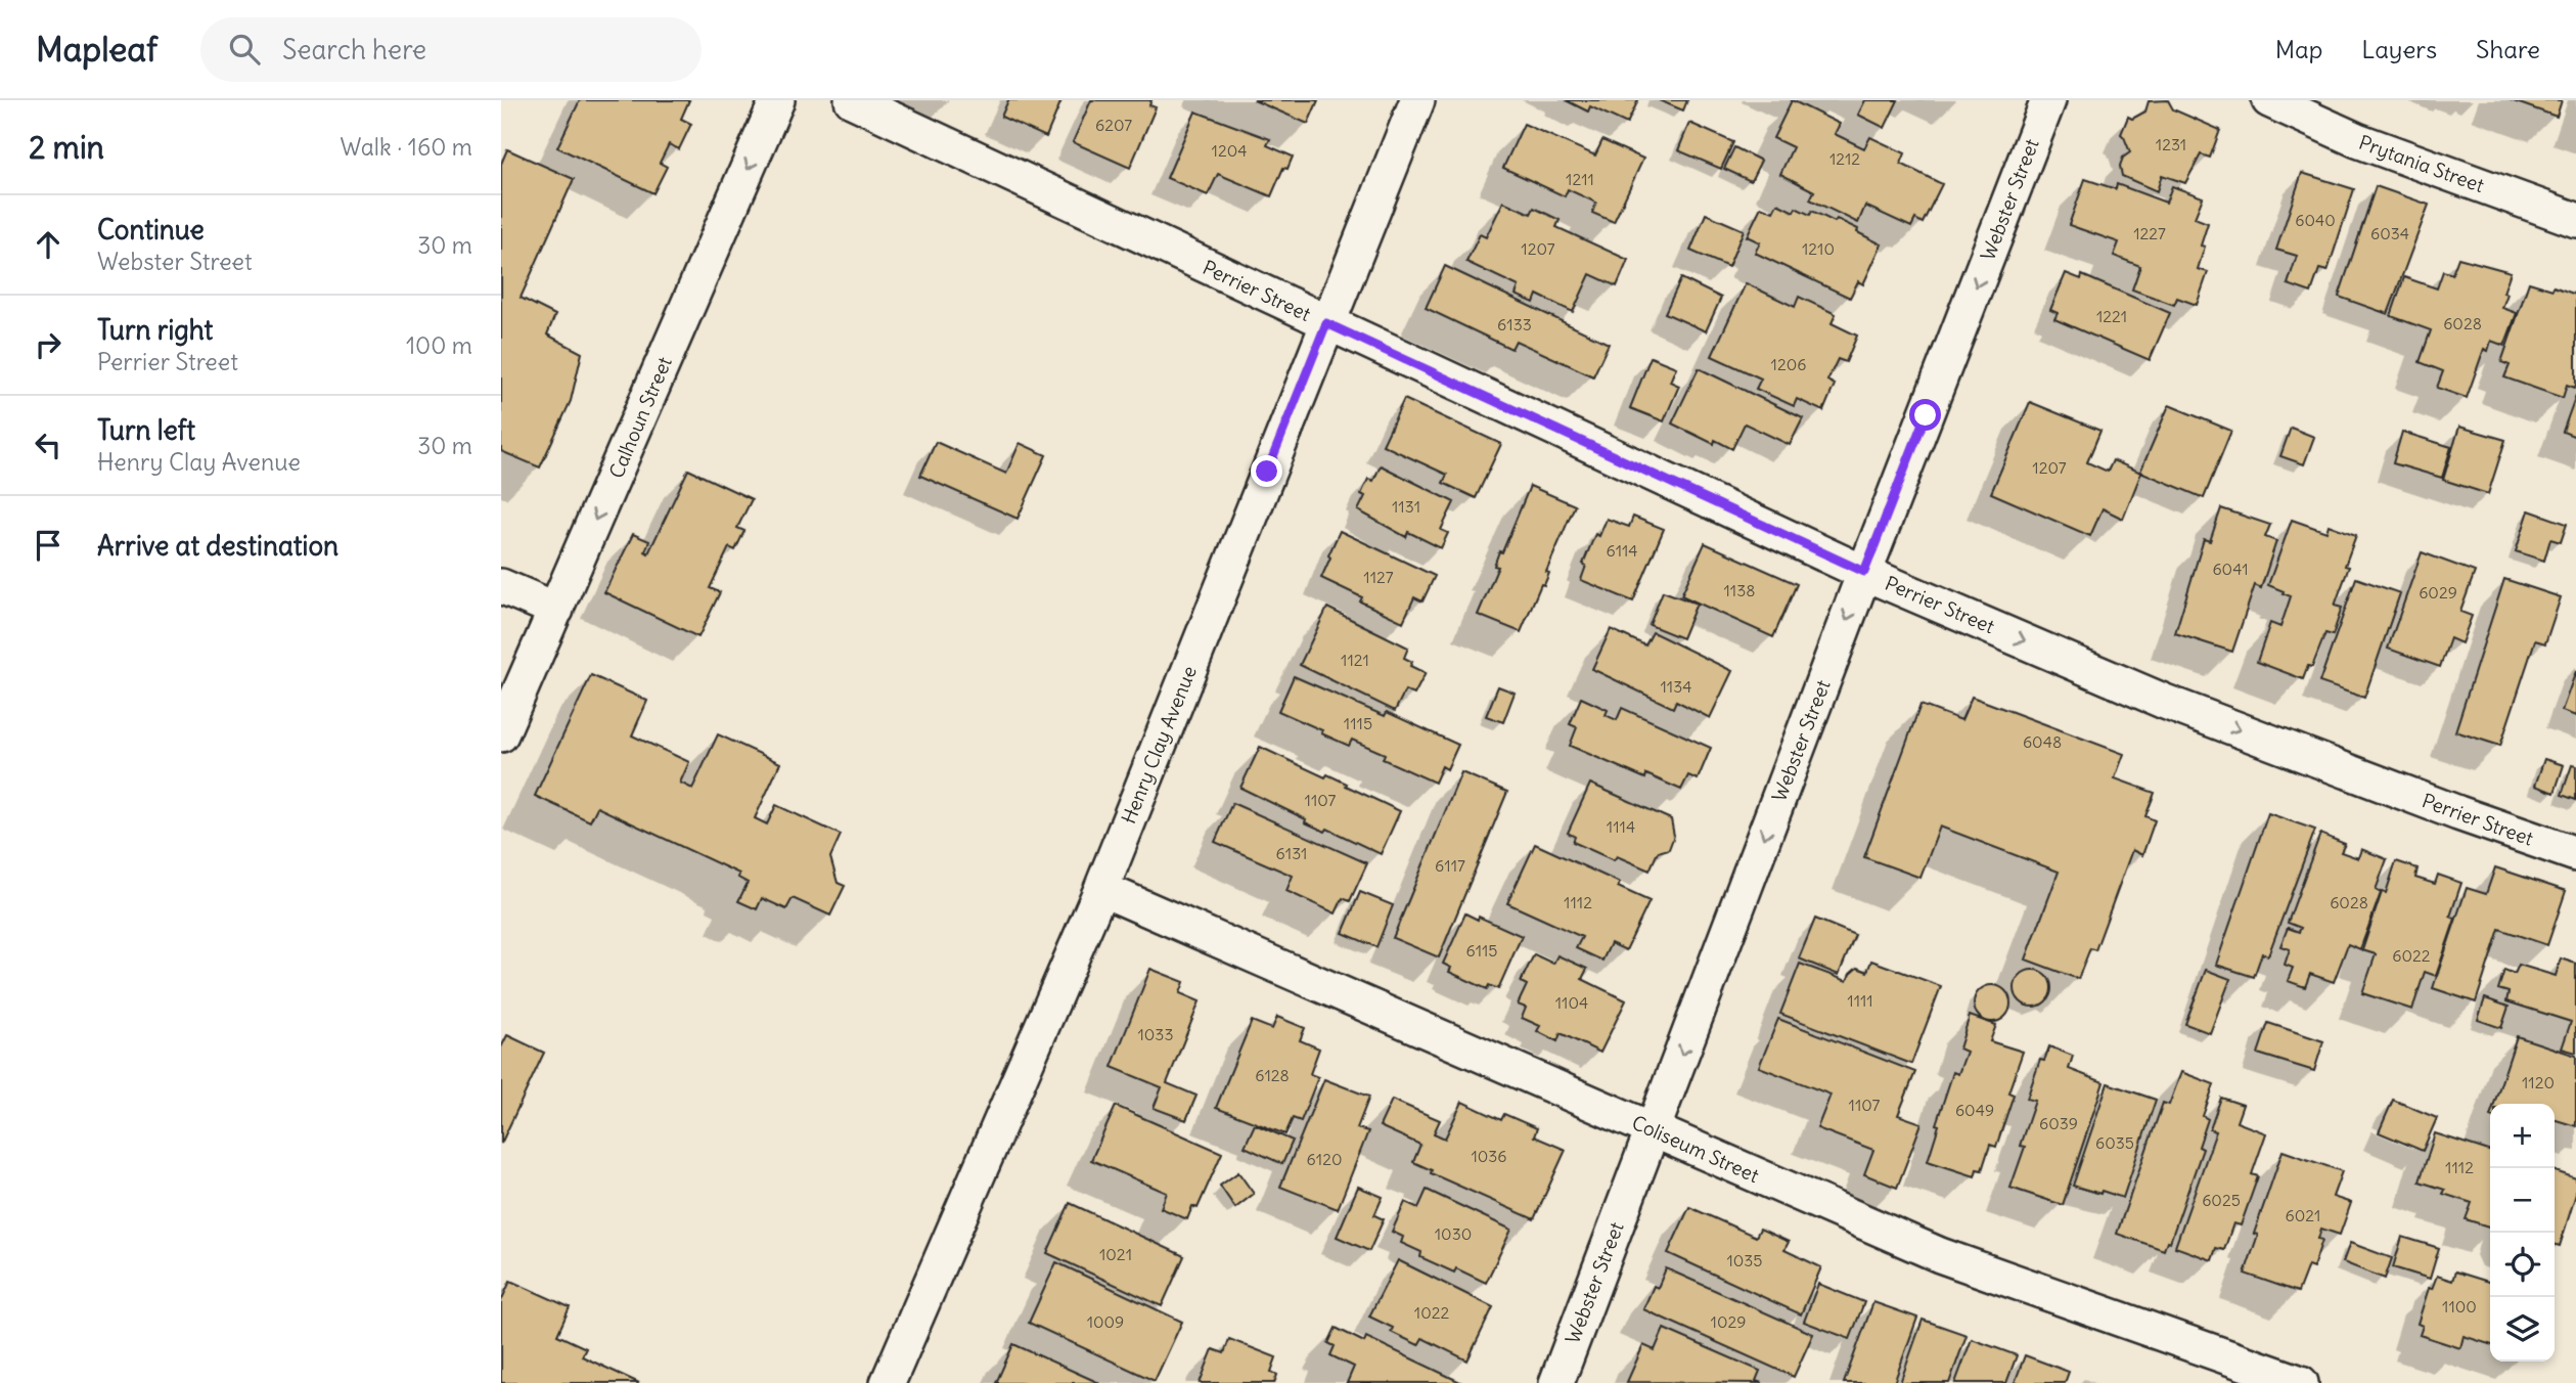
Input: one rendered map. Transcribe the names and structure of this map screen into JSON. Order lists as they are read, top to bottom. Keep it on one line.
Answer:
{"streets":{"street":["Prytania Street","Webster Street","Perrier Street","Calhoun Street","Henry Clay Avenue","Coliseum Street"]},"crossings":[["Webster Street","Perrier Street"],["Webster Street","Coliseum Street"],["Perrier Street","Henry Clay Avenue"],["Henry Clay Avenue","Coliseum Street"]],"one_way":["Webster Street","Perrier Street","Calhoun Street"],"house_numbers":["6207","1231","1204","1212","1211","6040","1227","6034","1207","1210","1221","6028","6133","1206","1207","1131","6114","6041","1127","1138","6029","1121","1134","1115","6048","1107","1114","6131","6117","1112","6028","6115","6022","1111","1104","1033","6128","1120","1107","6049","6039","6035","1036","6120","1112","6025","6021","1030","1021","1035","1100","1022","1009","1029"],"page":{"header":"Mapleaf","search":"Search here","nav":["Map","Layers","Share"],"heading":["2 min","Walk · 160 m"],"list":[["Continue","Webster Street","30 m"],["Turn right","Perrier Street","100 m"],["Turn left","Henry Clay Avenue","30 m"],"Arrive at destination"],"map_buttons":["+","−"]}}
